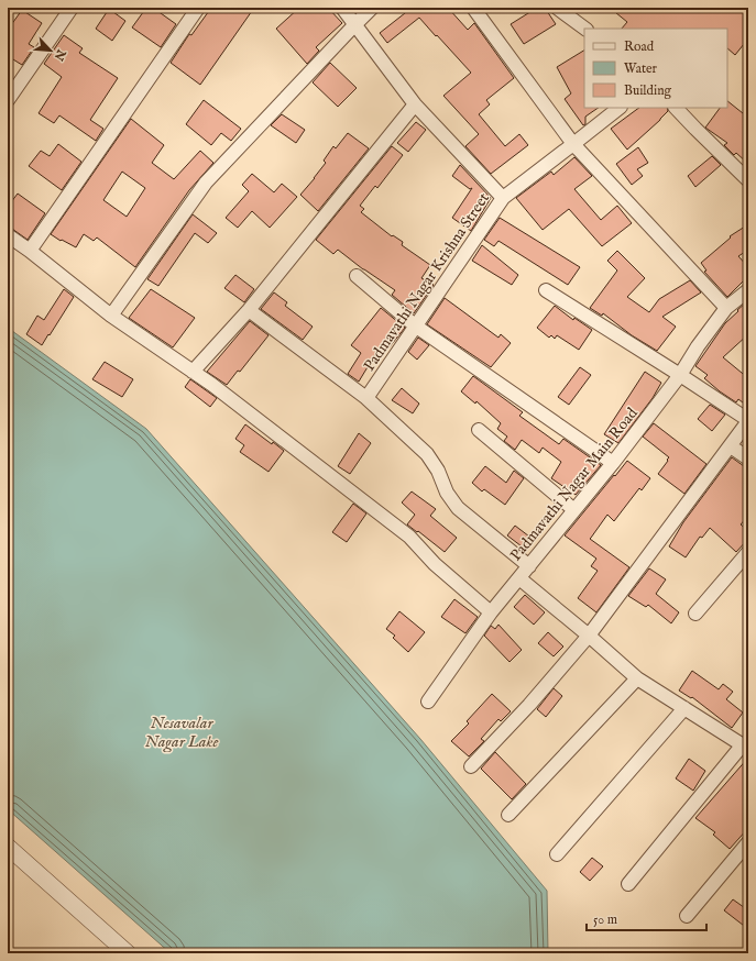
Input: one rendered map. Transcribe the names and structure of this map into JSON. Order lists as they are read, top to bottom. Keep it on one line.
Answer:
{"streets":{"street":["Padmavathi Nagar Krishna Street","Padmavathi Nagar Main Road"]},"water":["Nesavalar Nagar Lake"],"legend":["Road","Water","Building"],"scale_bar":"50 m","north":"bottom right"}
